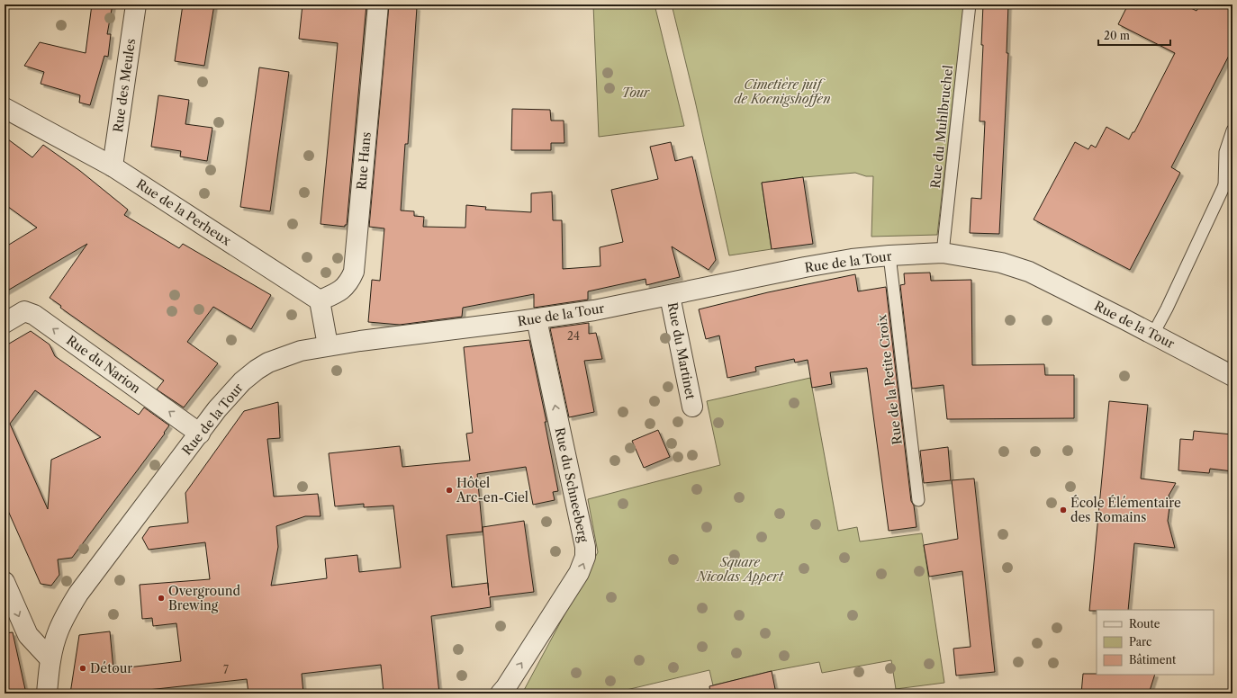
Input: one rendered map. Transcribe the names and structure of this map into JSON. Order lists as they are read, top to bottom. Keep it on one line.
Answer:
{"streets":{"street":["Rue des Meules","Rue Hans","Rue de la Perheux","Rue de la Tour","Rue du Martinet","Rue du Narion","Rue du Schneeberg"],"lane":["Rue du Muhlbruchel","Rue de la Petite Croix"]},"crossings":[["Rue des Meules","Rue de la Perheux"],["Rue du Muhlbruchel","Rue de la Tour"],["Rue Hans","Rue de la Perheux"],["Rue de la Tour","Rue du Martinet"],["Rue de la Tour","Rue du Narion"],["Rue de la Tour","Rue de la Petite Croix"],["Rue de la Tour","Rue du Schneeberg"]],"one_way":["Rue du Narion","Rue du Schneeberg"],"parks":["Cimetière juif de Koenigshoffen","Tour","Square Nicolas Appert"],"places":["Hôtel Arc-en-Ciel","École Élémentaire des Romains","Overground Brewing","Détour"],"house_numbers":["24","7"],"legend":["Route","Parc","Bâtiment"],"scale_bar":"20 m"}
